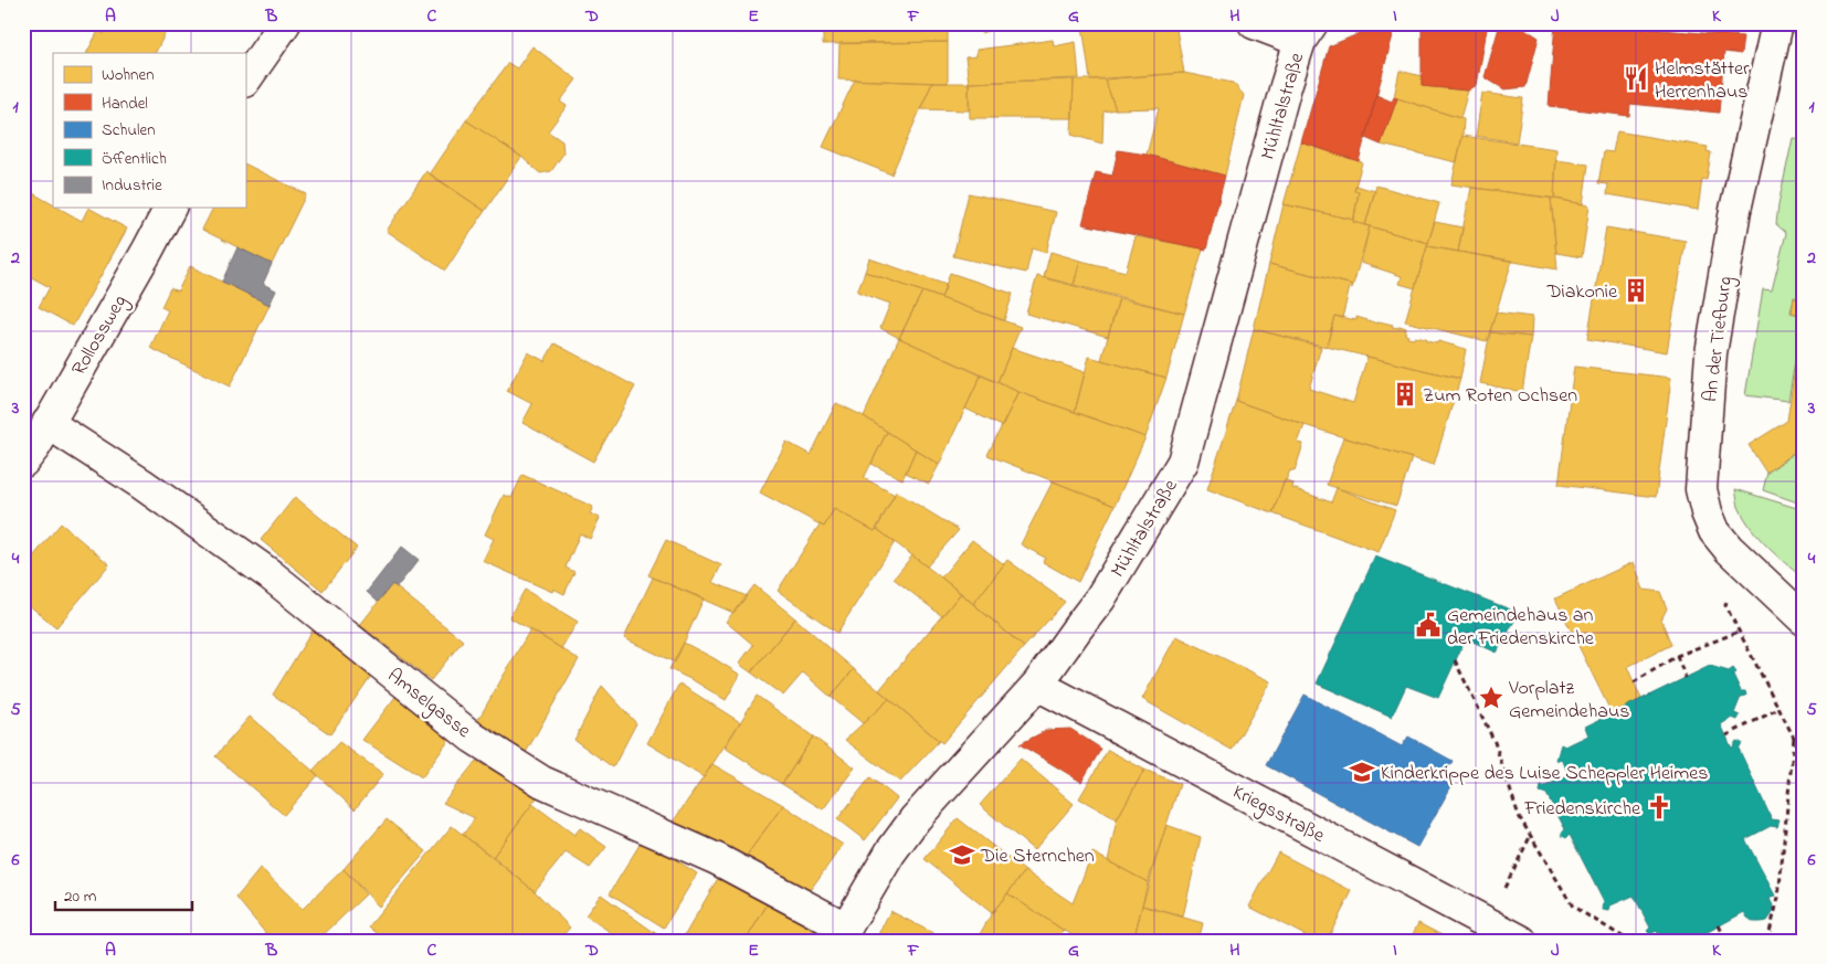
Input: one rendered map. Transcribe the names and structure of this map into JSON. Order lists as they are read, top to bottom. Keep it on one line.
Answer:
{"streets":{"street":["Mühltalstraße","Rollossweg","An der Tiefburg","Amselgasse","Kriegsstraße"]},"crossings":[["Mühltalstraße","Amselgasse"],["Mühltalstraße","Kriegsstraße"],["Rollossweg","Amselgasse"]],"places":{"restaurant":["Helmstätter Herrenhaus"],"building":["Diakonie","Zum Roten Ochsen"],"public building":["Gemeindehaus an der Friedenskirche"],"place":["Vorplatz Gemeindehaus"],"school or university":["Kinderkrippe des Luise Scheppler Heimes","Die Sternchen"],"church":["Friedenskirche"]},"legend":["Wohnen","Handel","Schulen","Öffentlich","Industrie"],"scale_bar":"20 m","grid":{"columns":["A","B","C","D","E","F","G","H","I","J","K"],"rows":["1","2","3","4","5","6"]}}
